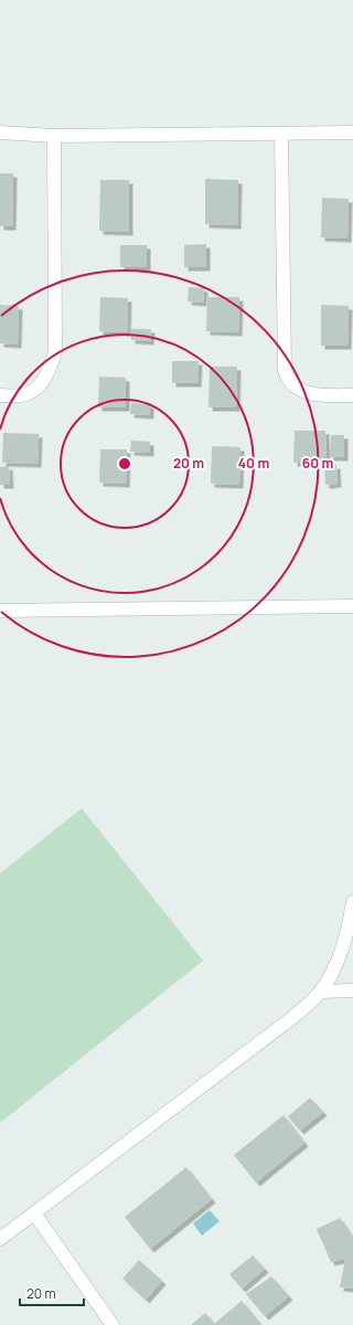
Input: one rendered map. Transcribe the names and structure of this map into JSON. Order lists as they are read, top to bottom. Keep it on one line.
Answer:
{"scale_bar":"20 m","rings":["20 m","40 m","60 m"]}
